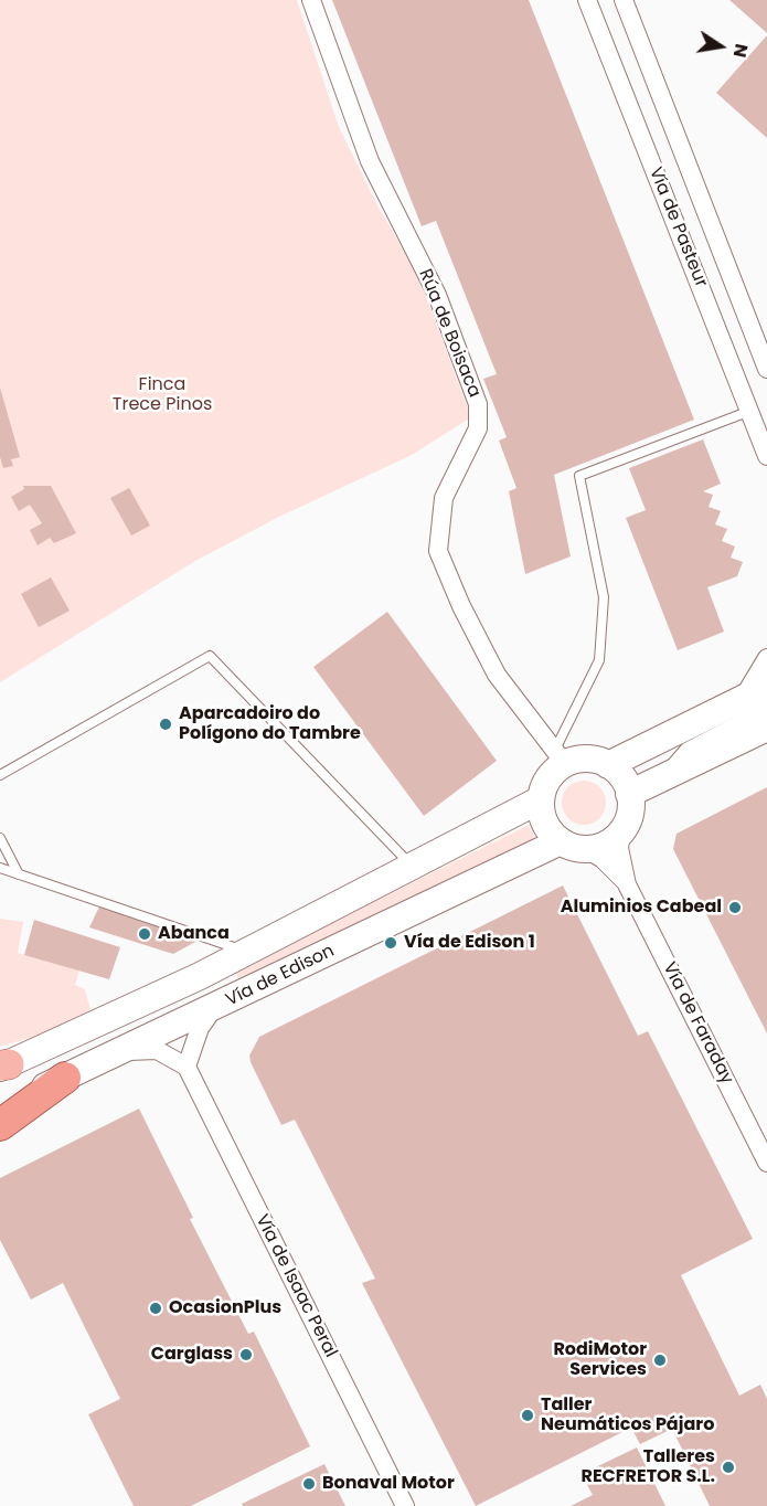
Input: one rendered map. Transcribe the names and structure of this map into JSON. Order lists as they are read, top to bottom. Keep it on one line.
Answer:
{"streets":{"main road":["Vía de Edison"],"street":["Vía de Pasteur","Rúa de Boisaca","Vía de Faraday","Vía de Isaac Peral"]},"crossings":[["Rúa de Boisaca","Vía de Edison"],["Rúa de Boisaca","Vía de Faraday"],["Vía de Edison","Vía de Faraday"]],"parks":["Finca Trece Pinos"],"places":["Aparcadoiro do Polígono do Tambre","Aluminios Cabeal","Abanca","Vía de Edison 1","OcasionPlus","Carglass","RodiMotor Services","Taller Neumáticos Pájaro","Talleres RECFRETOR S.L.","Bonaval Motor"],"north":"right"}
